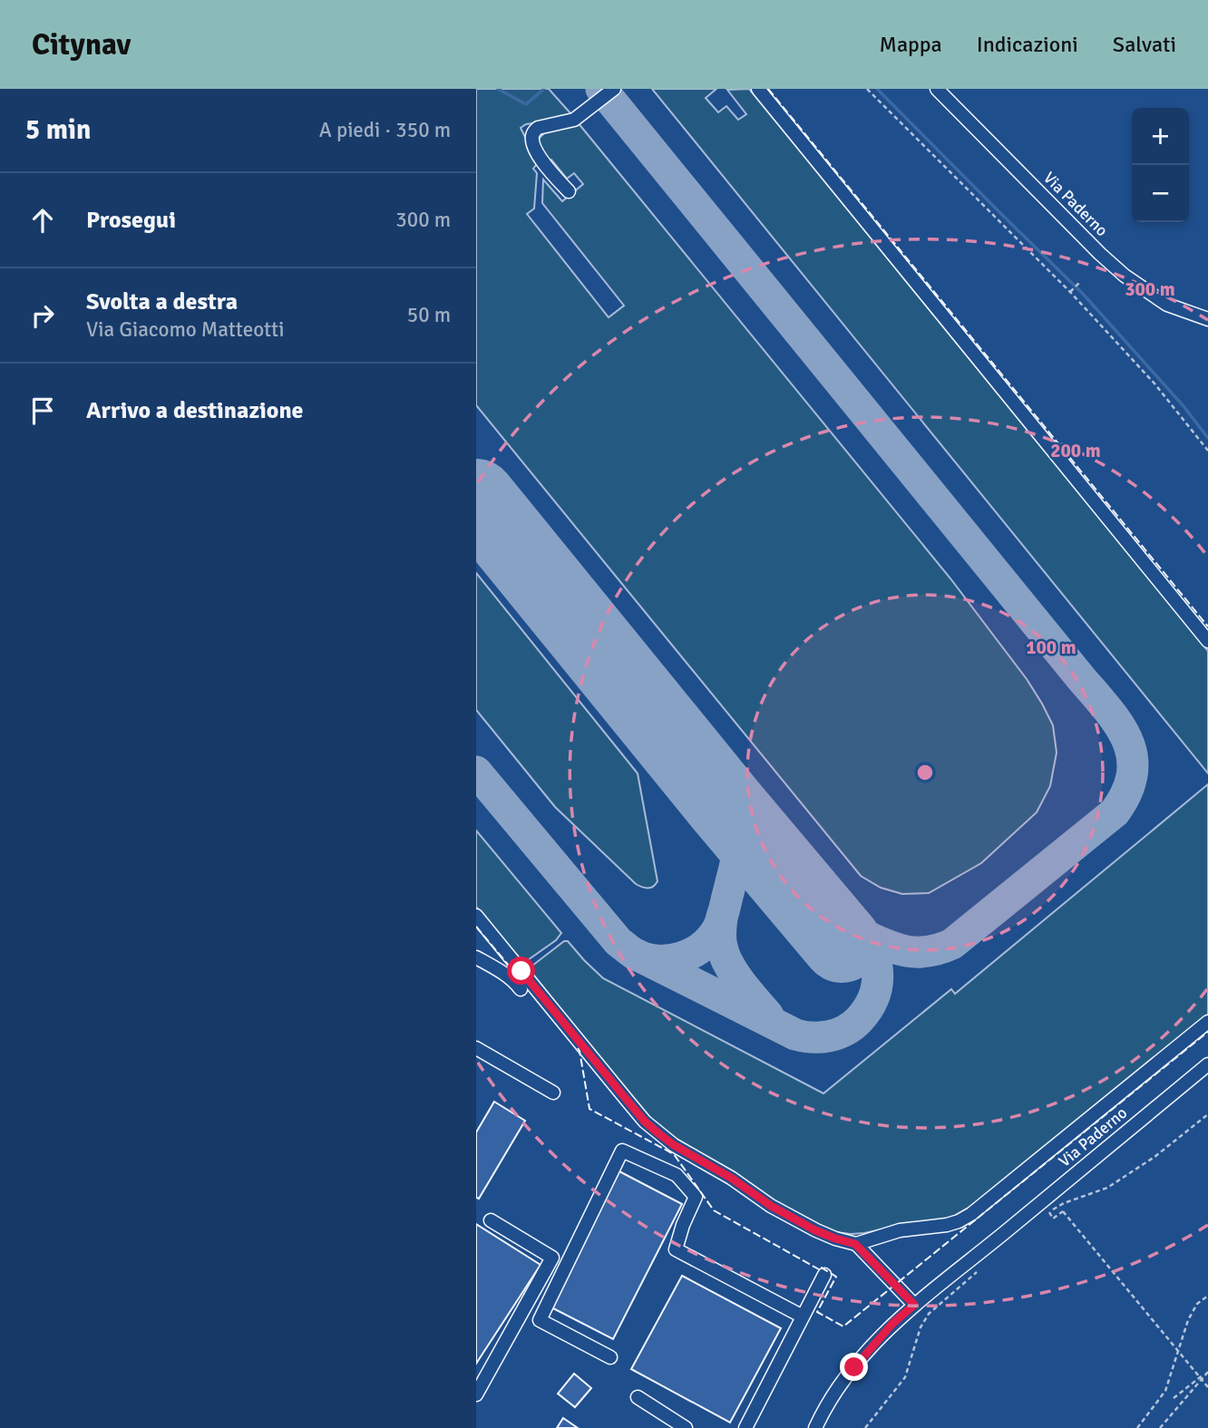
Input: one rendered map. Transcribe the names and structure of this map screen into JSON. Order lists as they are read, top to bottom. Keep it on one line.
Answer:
{"streets":{"street":["Via Paderno"]},"page":{"header":"Citynav","nav":["Mappa","Indicazioni","Salvati"],"heading":["5 min","A piedi · 350 m"],"map_buttons":["+","−"],"list":[["Prosegui","300 m"],["Svolta a destra","Via Giacomo Matteotti","50 m"],"Arrivo a destinazione"]},"rings":["300 m","200 m","100 m"]}
